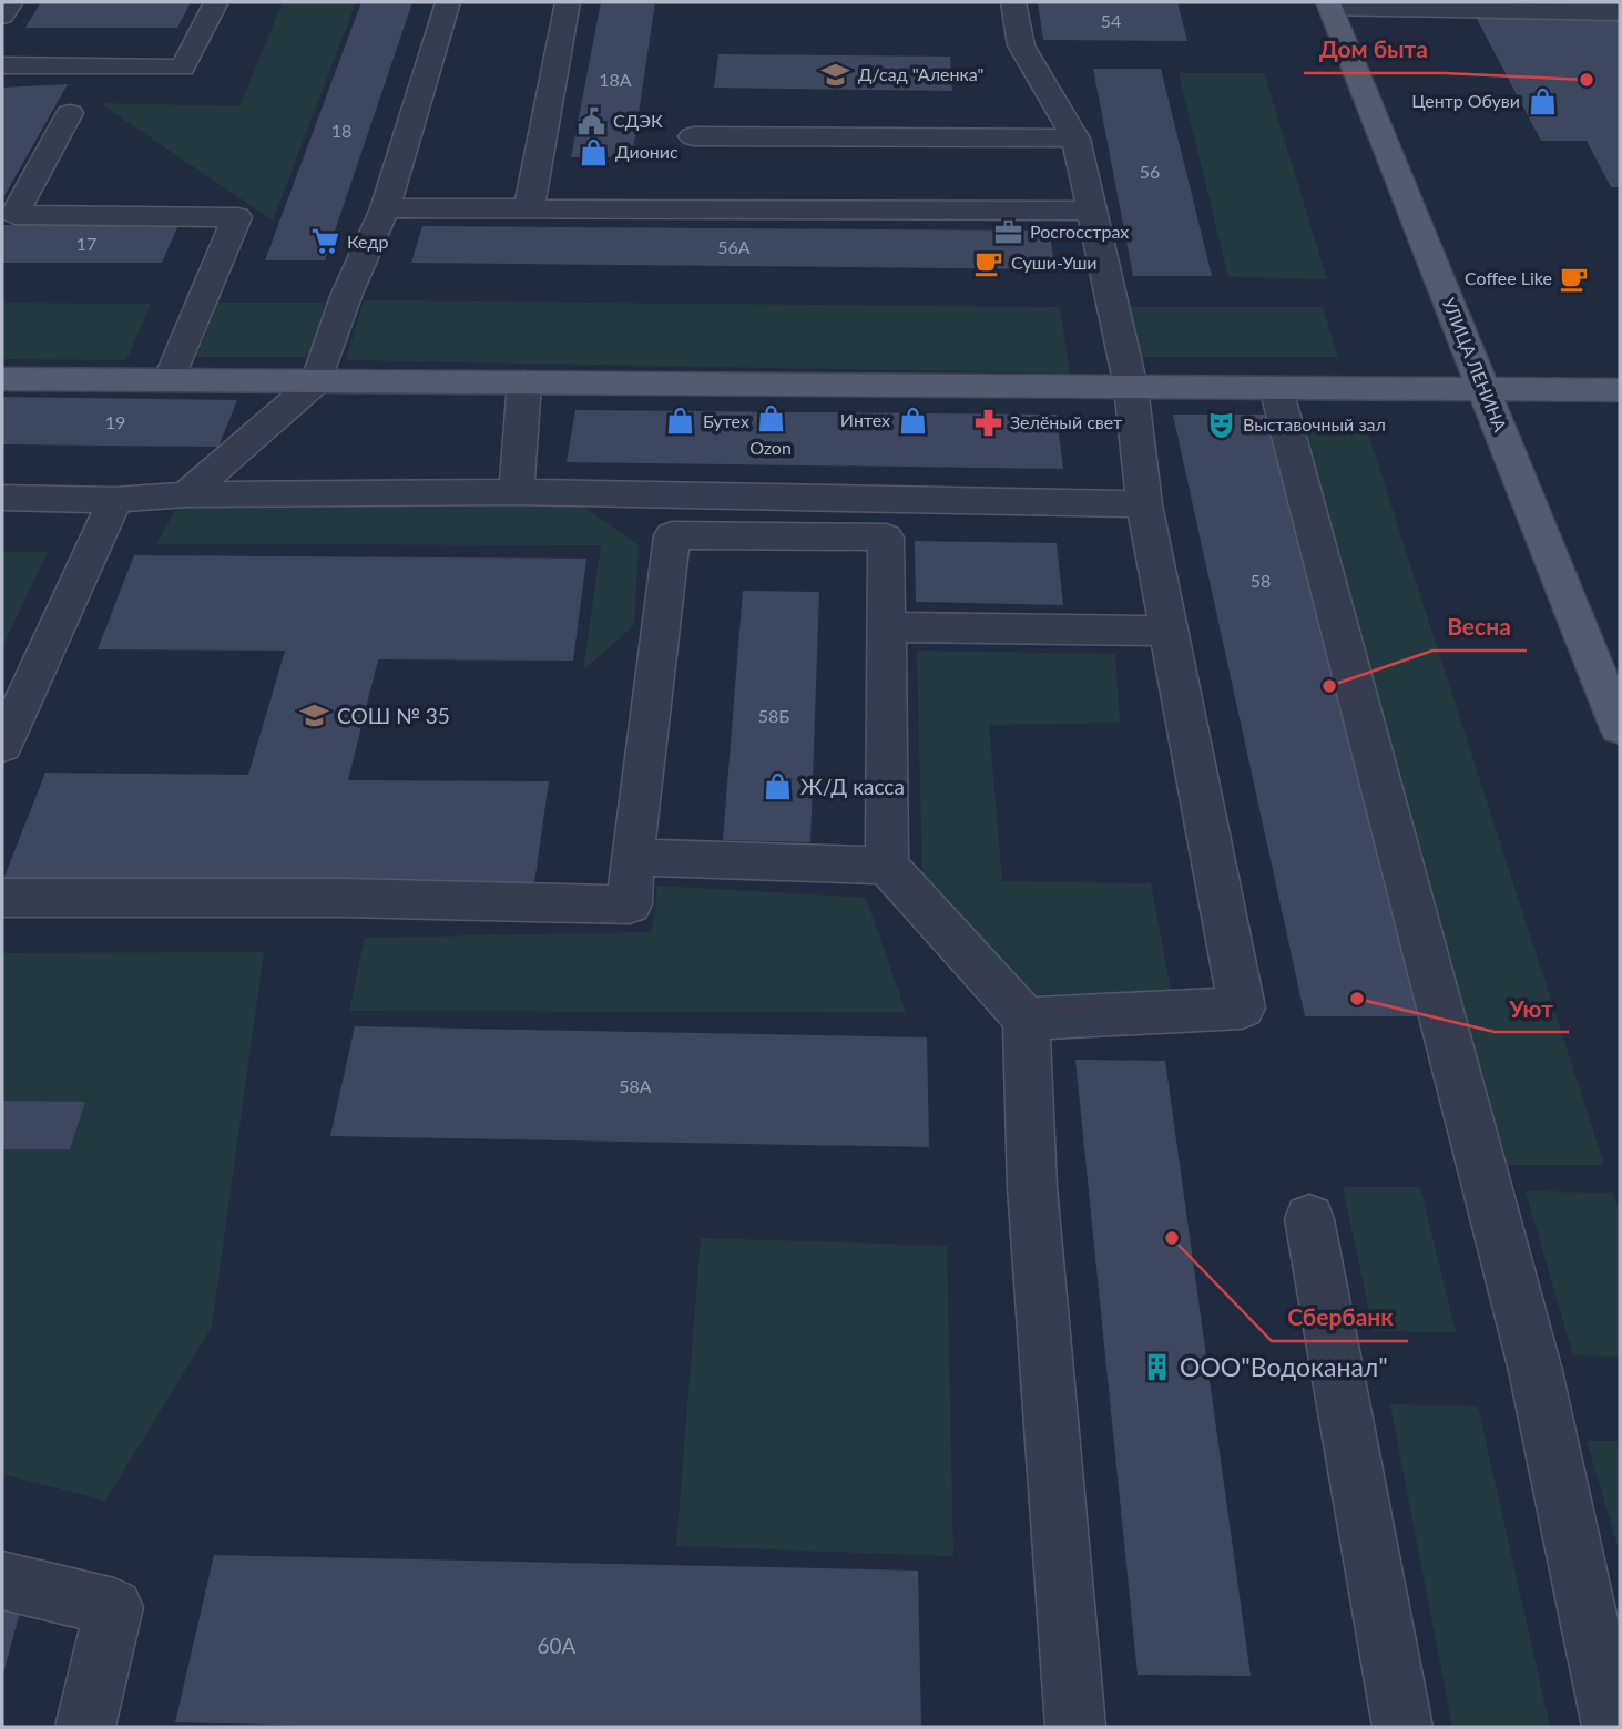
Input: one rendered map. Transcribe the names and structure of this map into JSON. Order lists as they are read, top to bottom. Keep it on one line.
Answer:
{"streets":{"main road":["УЛИЦА ЛЕНИНА"]},"places":{"school or university":["Д/сад \"Аленка\"","СОШ № 35"],"other":["Дом быта","Весна","Уют","Сбербанк"],"shop":["Центр Обуви","Дионис","Ozon","Интех","Бутех","Ж/Д касса"],"public building":["СДЭК"],"office":["Росгосстрах"],"supermarket":["Кедр"],"cafe":["Суши-Уши","Coffee Like"],"pharmacy":["Зелёный свет"],"theatre":["Выставочный зал"],"building":["ООО\"Водоканал\""]},"house_numbers":["54","18А","18","56","17","56А","19","58","58Б","58А","60А"]}
